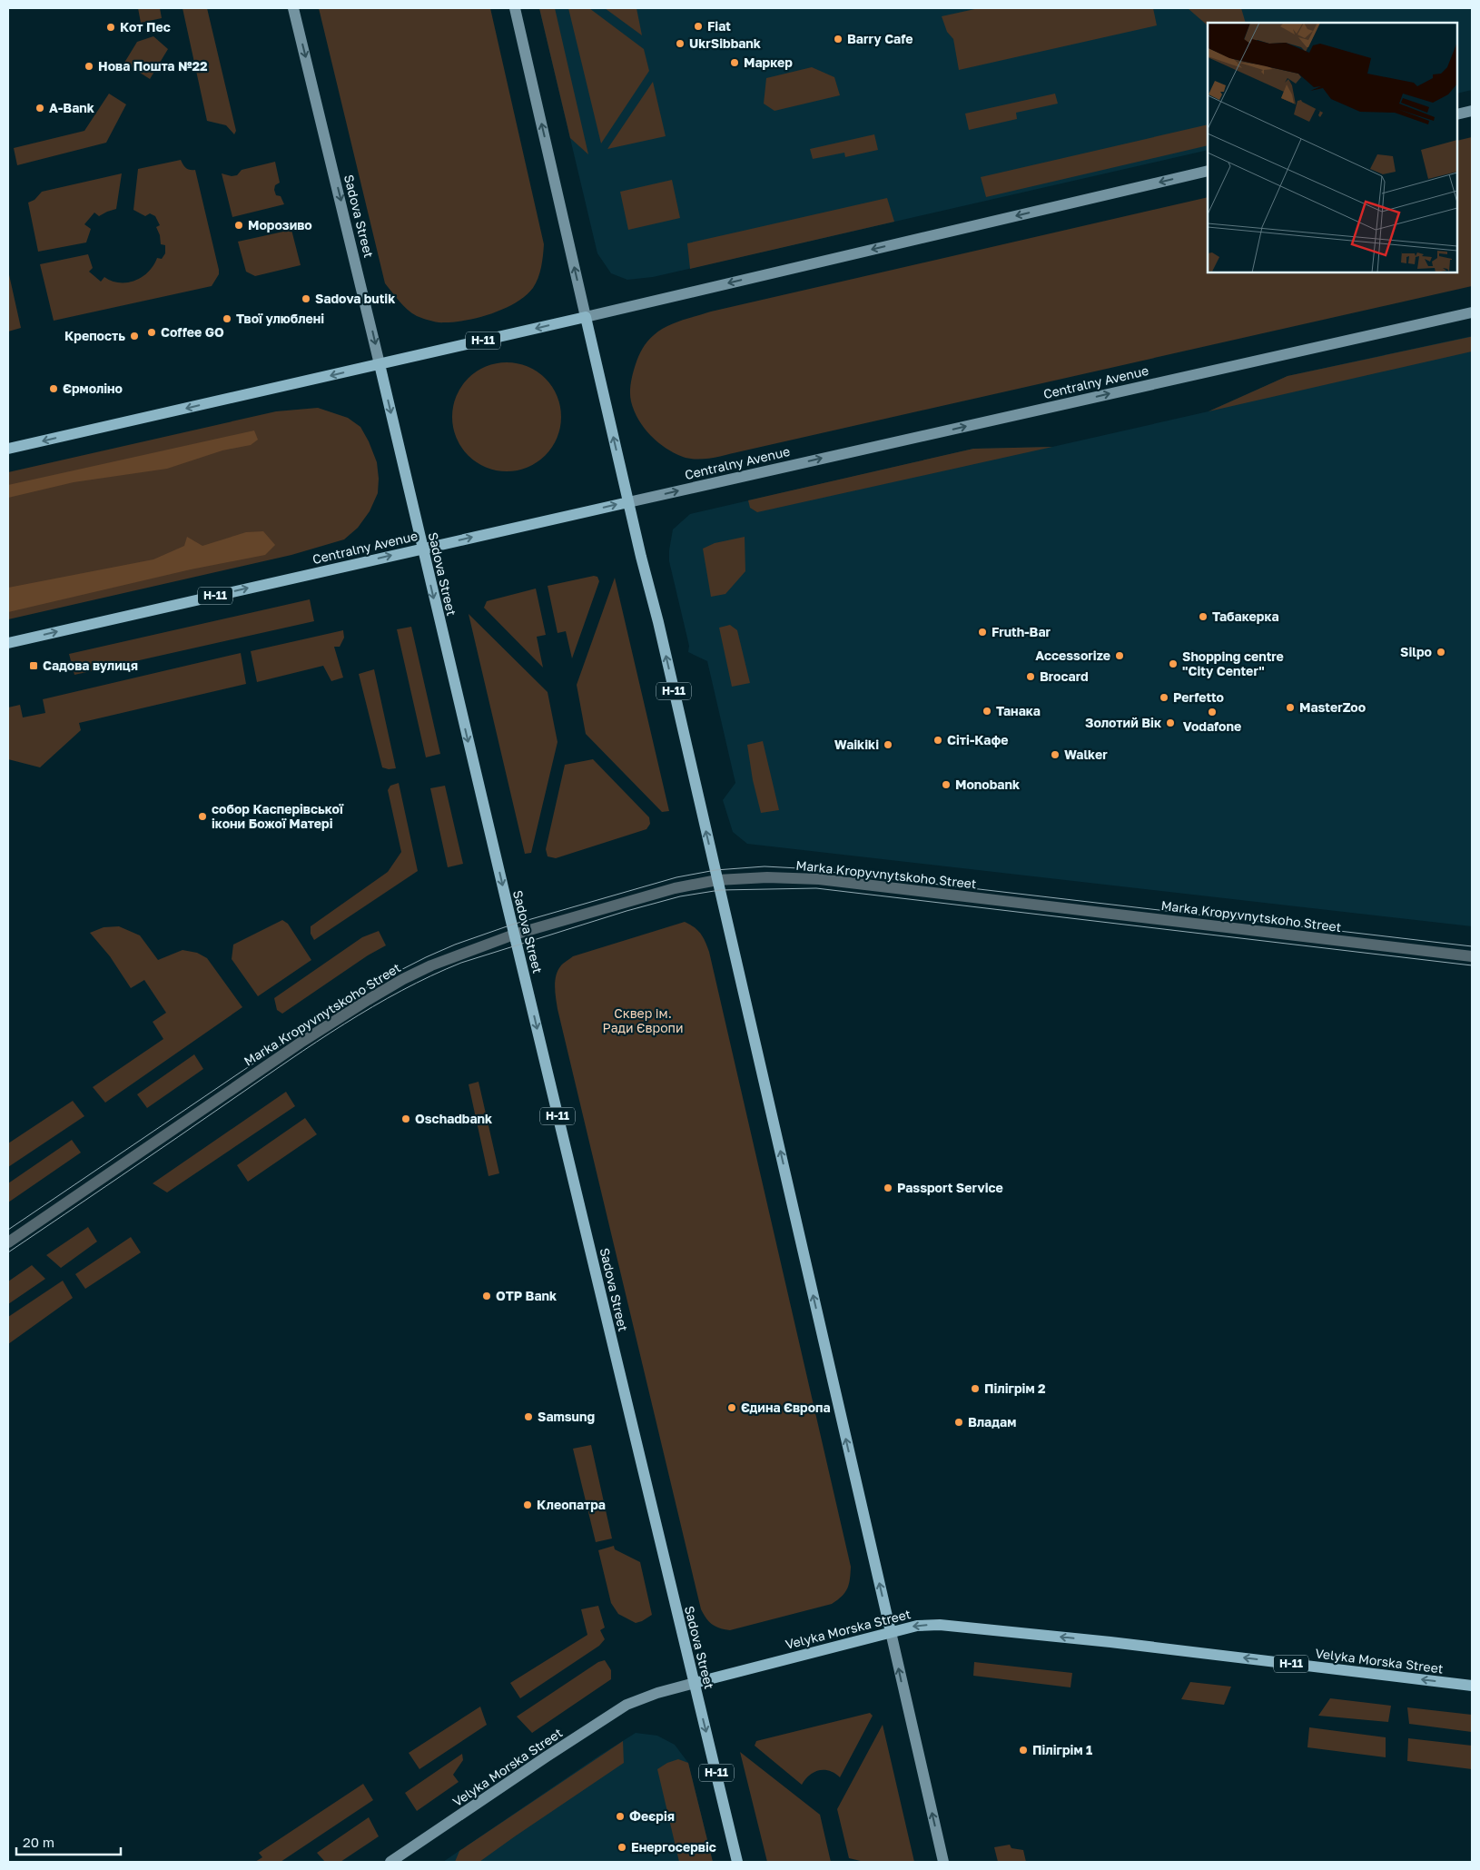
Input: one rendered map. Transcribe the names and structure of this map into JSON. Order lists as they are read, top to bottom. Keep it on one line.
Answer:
{"streets":{"main road":["Sadova Street","Н-11","Centralny Avenue","Velyka Morska Street"],"street":["Marka Kropyvnytskoho Street"]},"crossings":[["Sadova Street","Н-11"],["Sadova Street","Centralny Avenue"],["Sadova Street","Marka Kropyvnytskoho Street"],["Sadova Street","Velyka Morska Street"],["Н-11","Centralny Avenue"],["Н-11","Marka Kropyvnytskoho Street"],["Н-11","Velyka Morska Street"]],"one_way":["Sadova Street","Centralny Avenue","Velyka Morska Street"],"parks":["Сквер ім. Ради Європи"],"places":{"other":["Fiat","Кот Пес","Barry Cafe","UkrSibbank","Маркер","Нова Пошта №22","A-Bank","Морозиво","Sadova butik","Твої улюблені","Coffee GO","Крепость","Єрмоліно","Табакерка","Fruth-Bar","Silpo","Accessorize","Shopping centre \"City Center\"","Brocard","Perfetto","MasterZoo","Танака","Vodafone","Золотий Вік","Сіті-Кафе","Waikiki","Walker","Monobank","собор Касперівської ікони Божої Матері","Oschadbank","Passport Service","OTP Bank","Пілігрім 2","Єдина Європа","Samsung","Владам","Клеопатра","Пілігрім 1","Феєрія","Енергосервіс"],"transit":["Садова вулиця"]},"scale_bar":"20 m"}
